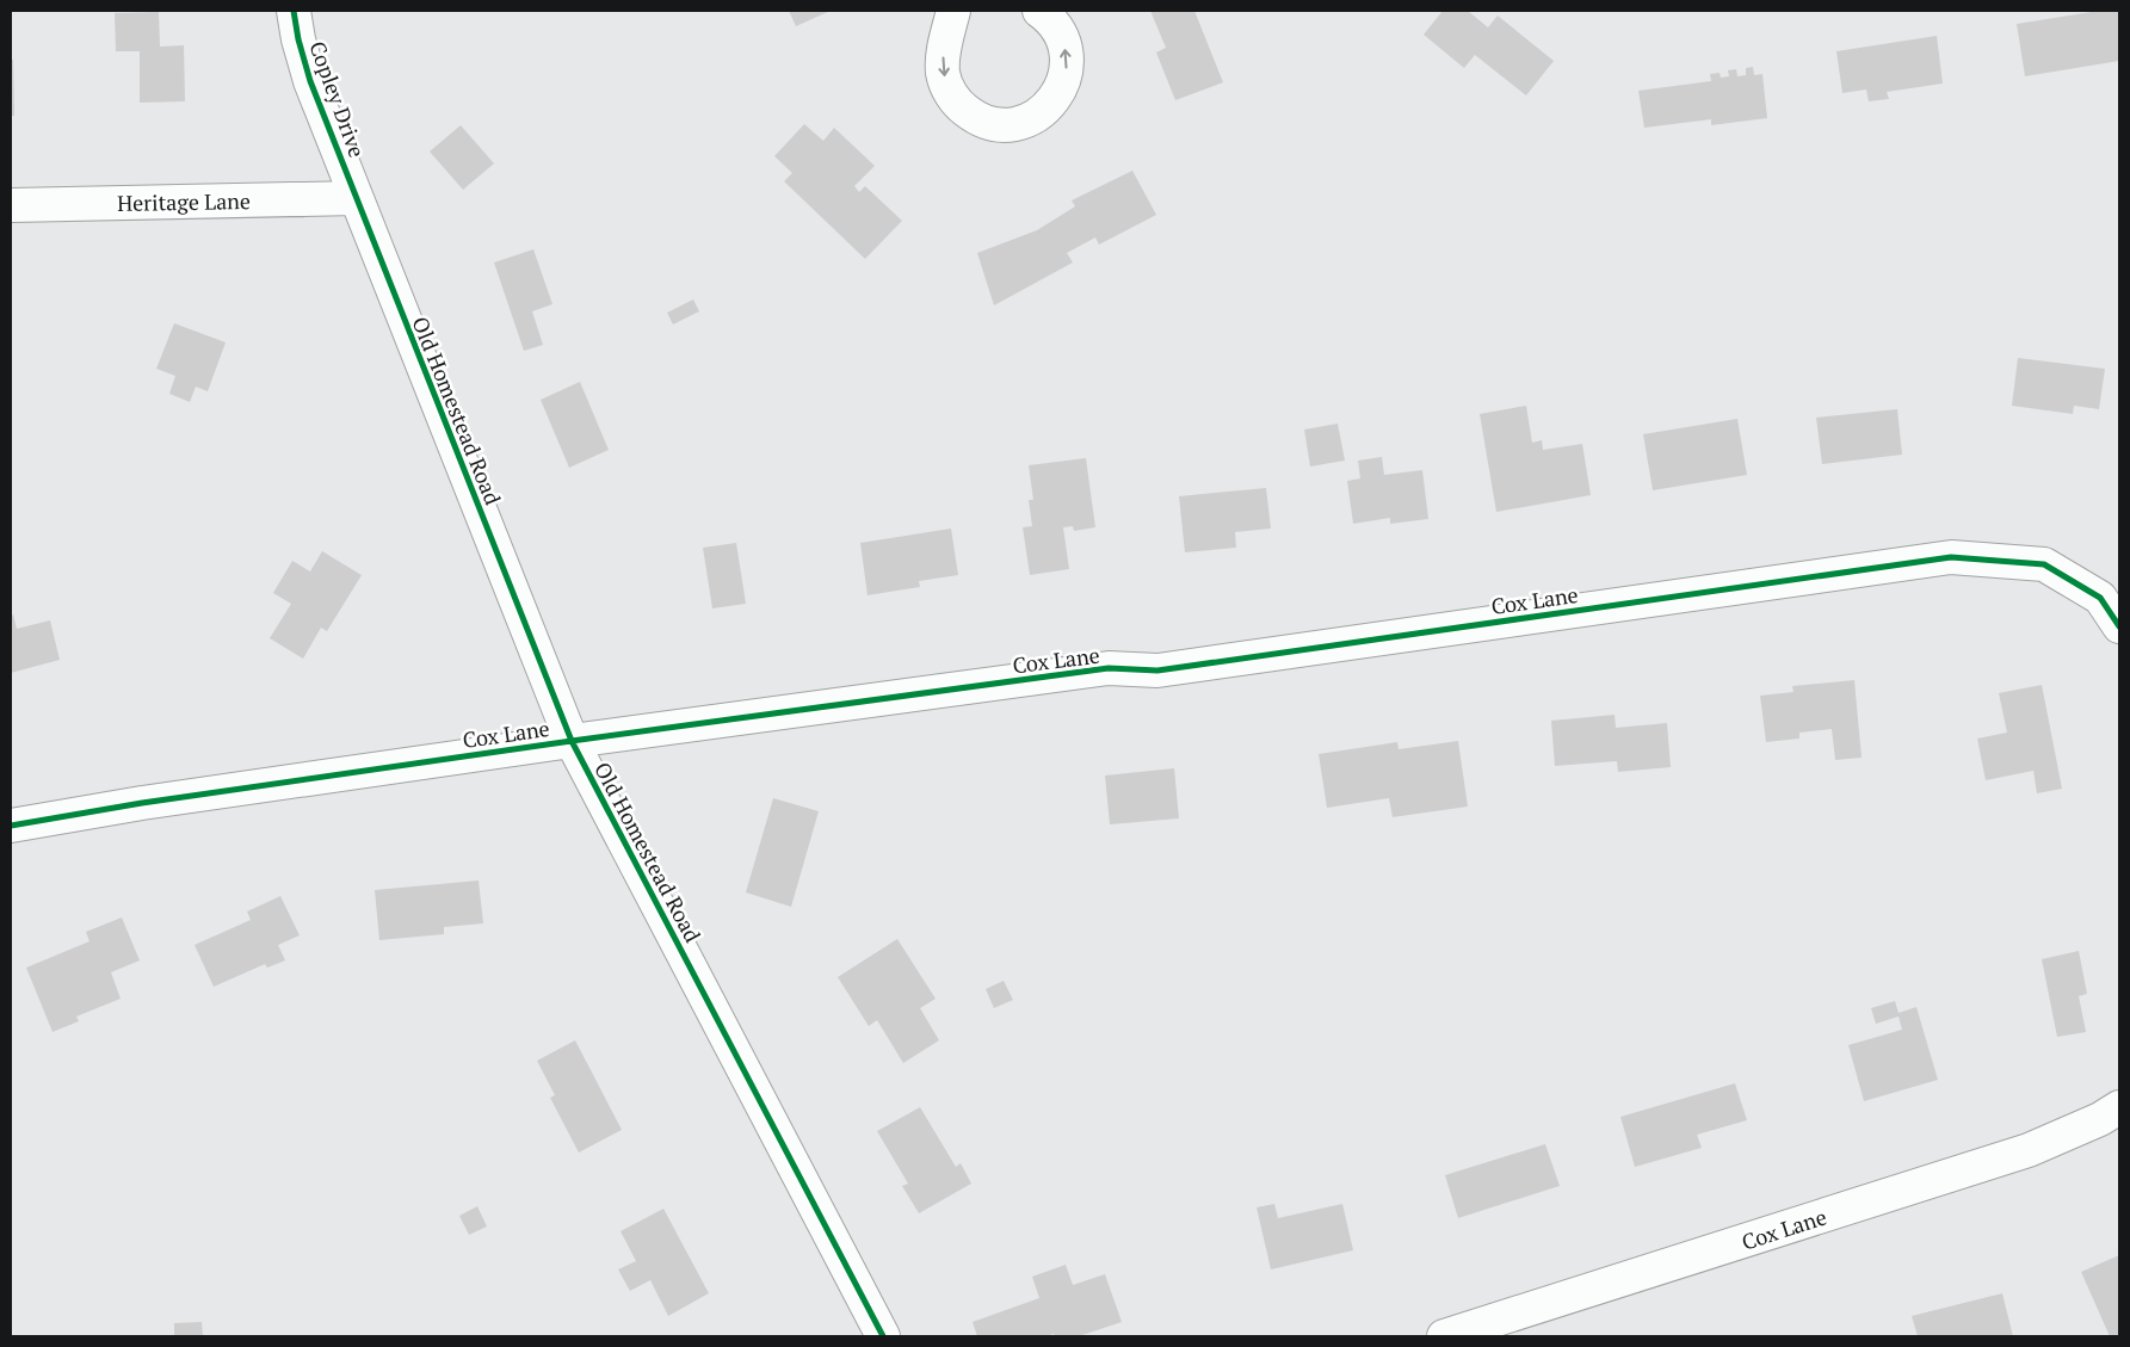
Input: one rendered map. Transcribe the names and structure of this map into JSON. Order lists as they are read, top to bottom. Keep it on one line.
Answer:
{"streets":{"street":["Copley Drive","Heritage Lane","Old Homestead Road","Cox Lane"]},"crossings":[["Copley Drive","Heritage Lane"],["Copley Drive","Old Homestead Road"],["Heritage Lane","Old Homestead Road"],["Old Homestead Road","Cox Lane"]]}
